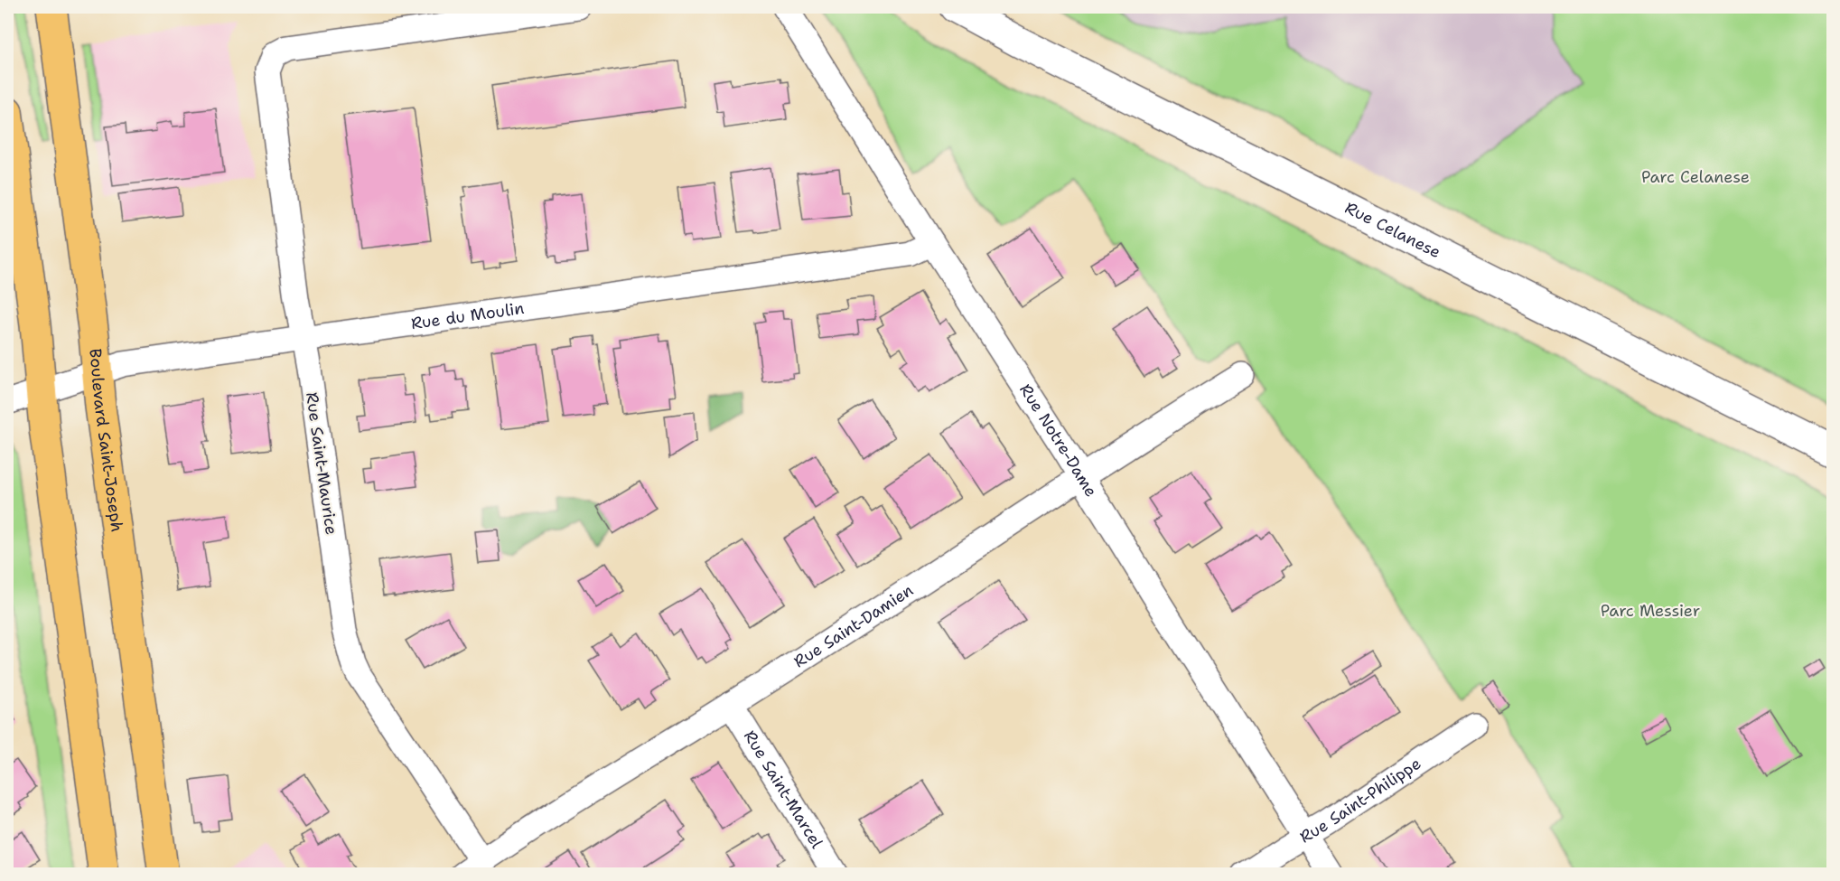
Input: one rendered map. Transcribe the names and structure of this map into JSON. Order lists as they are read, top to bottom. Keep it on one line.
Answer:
{"streets":{"main road":["Boulevard Saint-Joseph"],"street":["Rue Celanese","Rue du Moulin","Rue Notre-Dame","Rue Saint-Maurice","Rue Saint-Damien","Rue Saint-Marcel","Rue Saint-Philippe"]},"crossings":[["Rue du Moulin","Boulevard Saint-Joseph"],["Rue du Moulin","Rue Notre-Dame"],["Rue du Moulin","Rue Saint-Maurice"],["Rue Notre-Dame","Rue Saint-Damien"],["Rue Notre-Dame","Rue Saint-Philippe"],["Rue Saint-Maurice","Rue Saint-Damien"],["Rue Saint-Damien","Rue Saint-Marcel"]],"parks":["Parc Celanese","Parc Messier"]}
